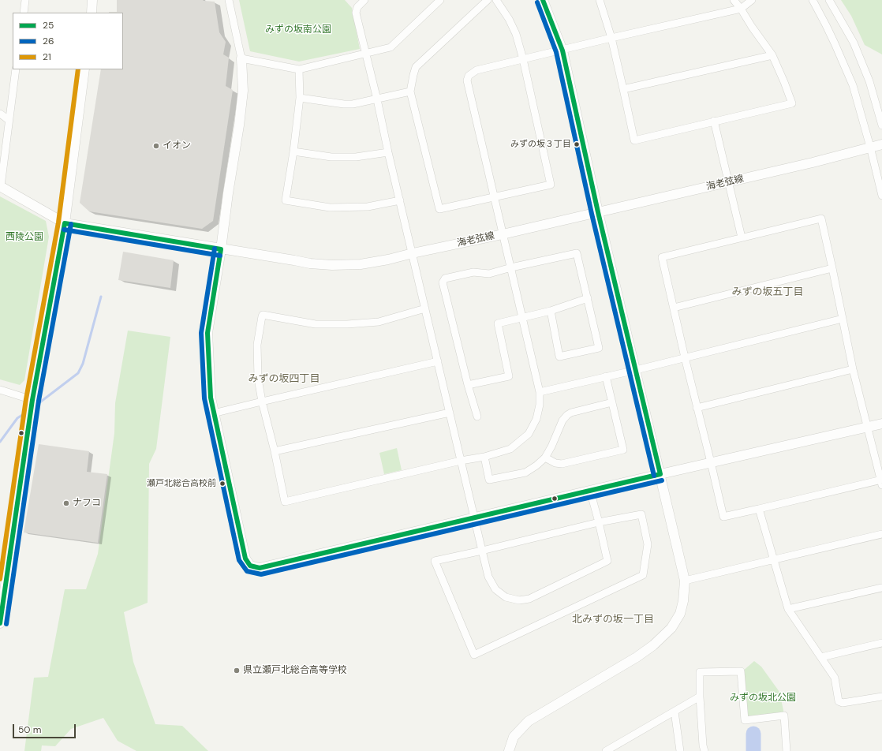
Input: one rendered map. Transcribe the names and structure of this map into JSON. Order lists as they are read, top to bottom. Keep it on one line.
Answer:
{"streets":{"street":["海老弦線"]},"districts":["みずの坂五丁目","みずの坂四丁目","北みずの坂一丁目"],"parks":["みずの坂南公園","西陵公園","みずの坂北公園"],"places":["みずの坂３丁目","イオン","瀬戸北総合高校前","ナフコ","県立瀬戸北総合高等学校"],"lines":["transit line 25","transit line 26","transit line 21"],"legend":["25","26","21"],"scale_bar":"50 m"}
